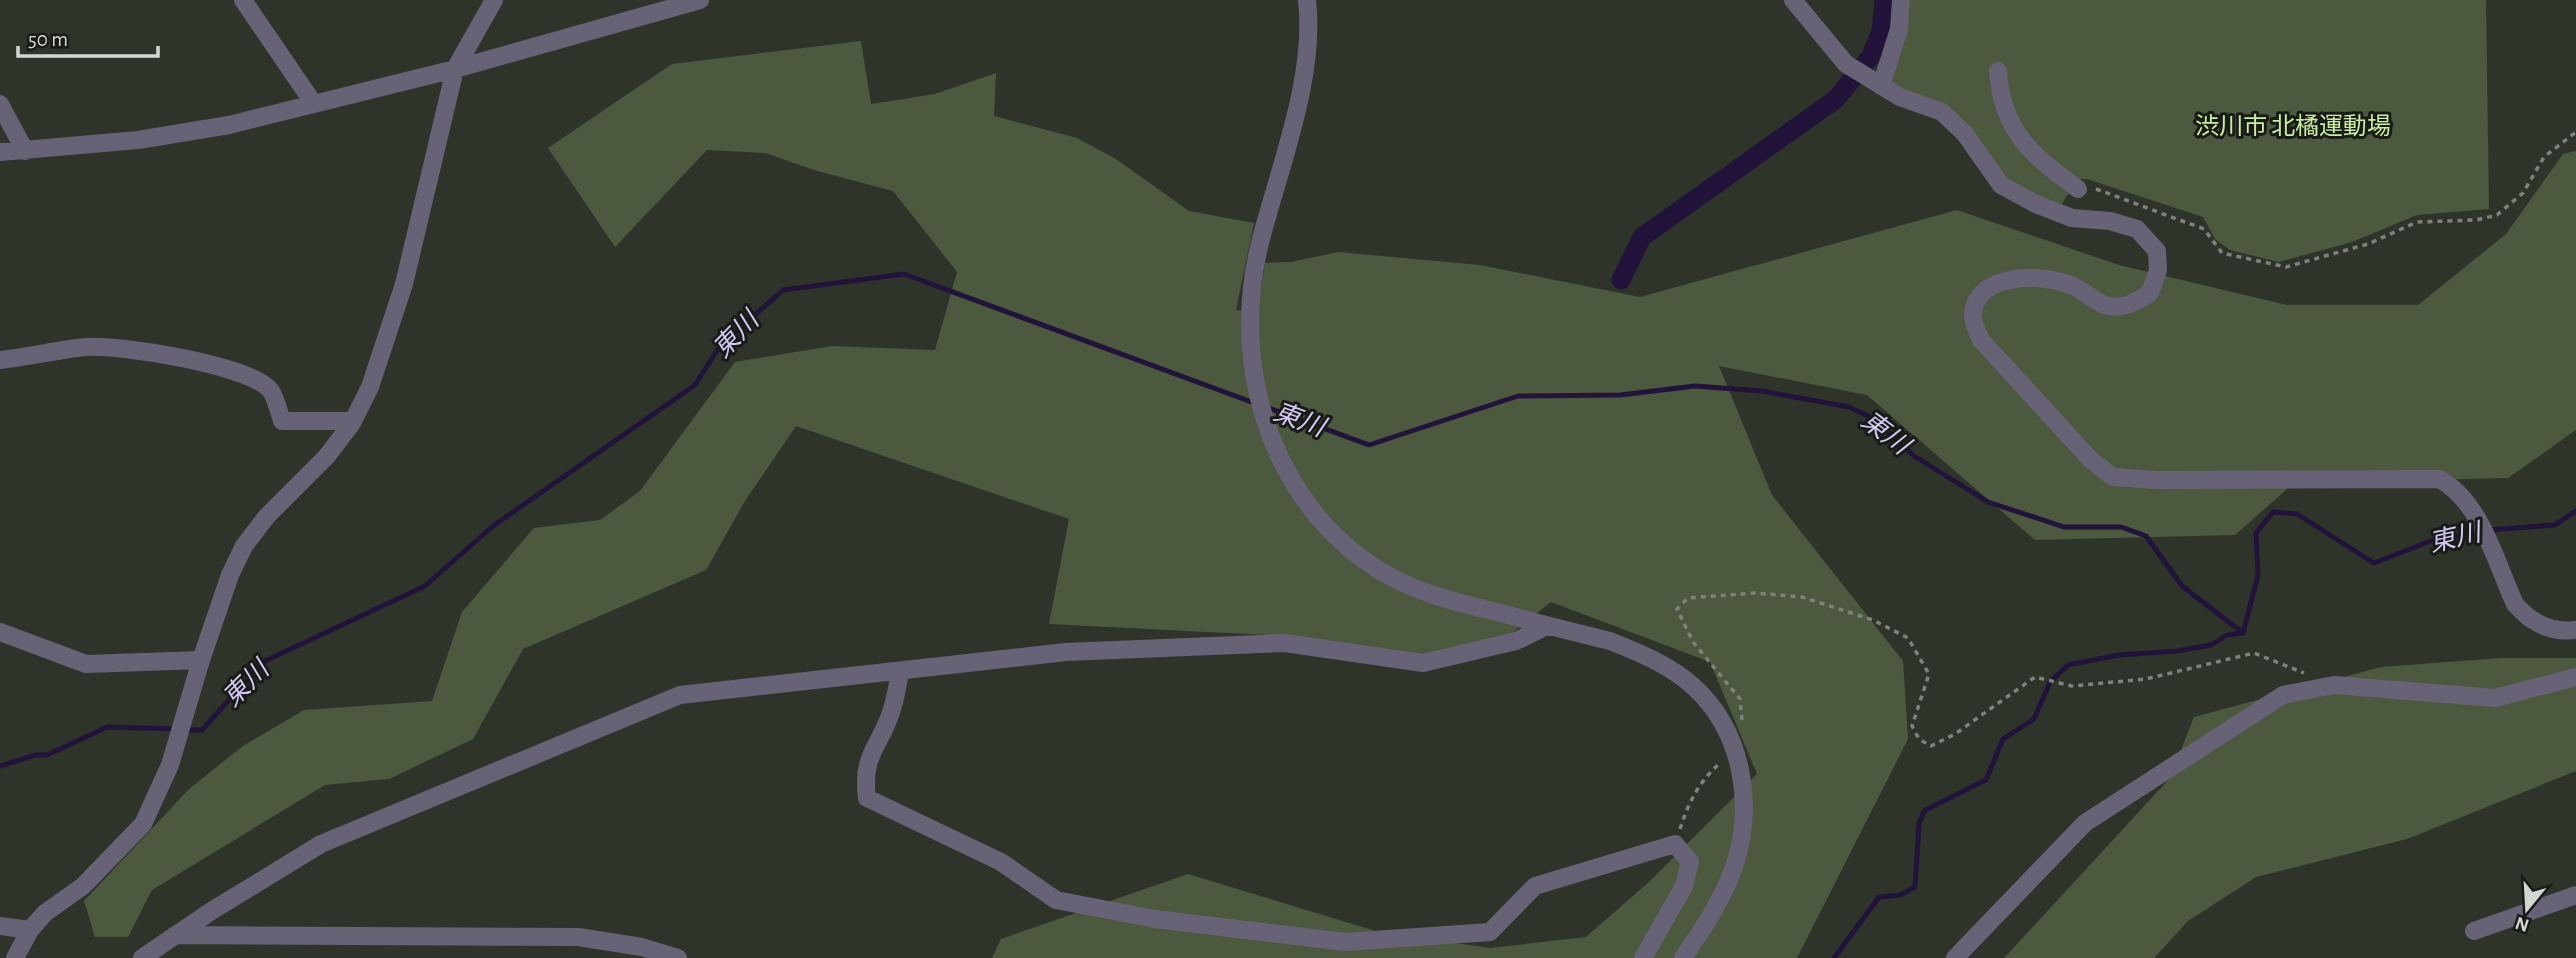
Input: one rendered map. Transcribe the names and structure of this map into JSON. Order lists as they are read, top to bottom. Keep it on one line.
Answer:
{"water":["東川"],"parks":["渋川市 北橘運動場"],"scale_bar":"50 m","north":"bottom"}
